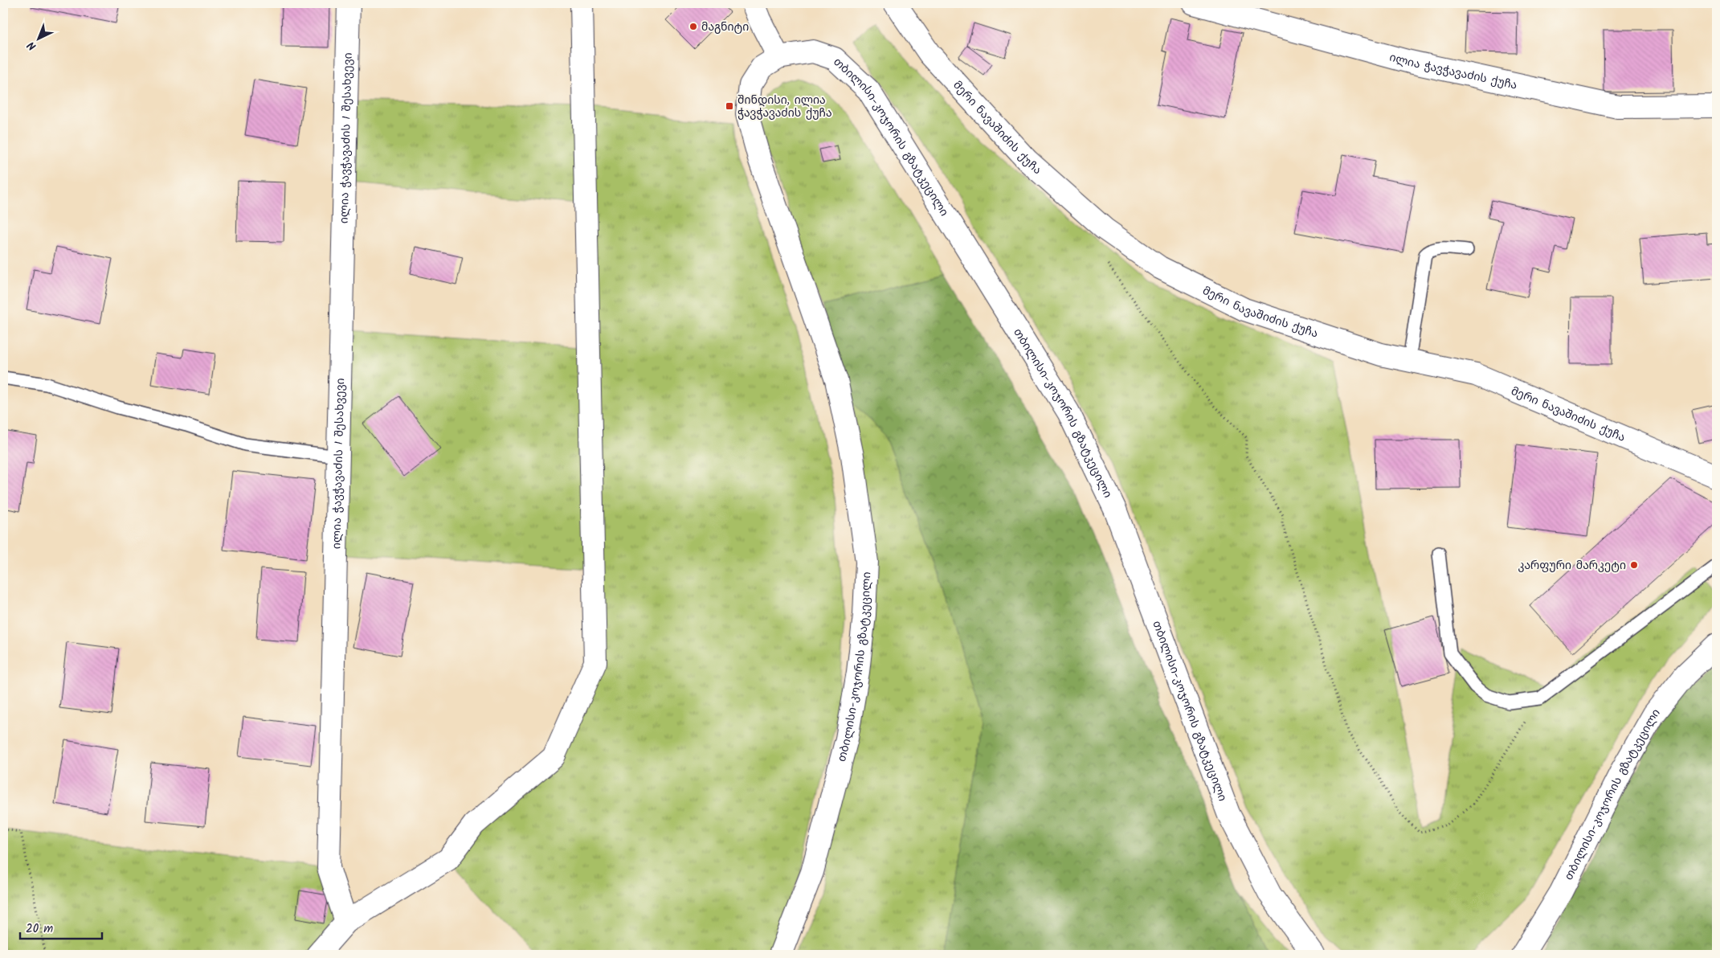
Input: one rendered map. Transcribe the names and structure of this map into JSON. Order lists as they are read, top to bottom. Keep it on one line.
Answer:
{"streets":{"street":["ილია ჭავჭავაძის ქუჩა","მერი ნავაშიძის ქუჩა","ილია ჭავჭავაძის I შესახვევი","თბილისი-კოჯორის გზატკეცილი"]},"places":{"other":["მაგნიტი","კარფური მარკეტი"],"transit":["შინდისი, ილია ჭავჭავაძის ქუჩა"]},"scale_bar":"20 m","north":"bottom left"}
